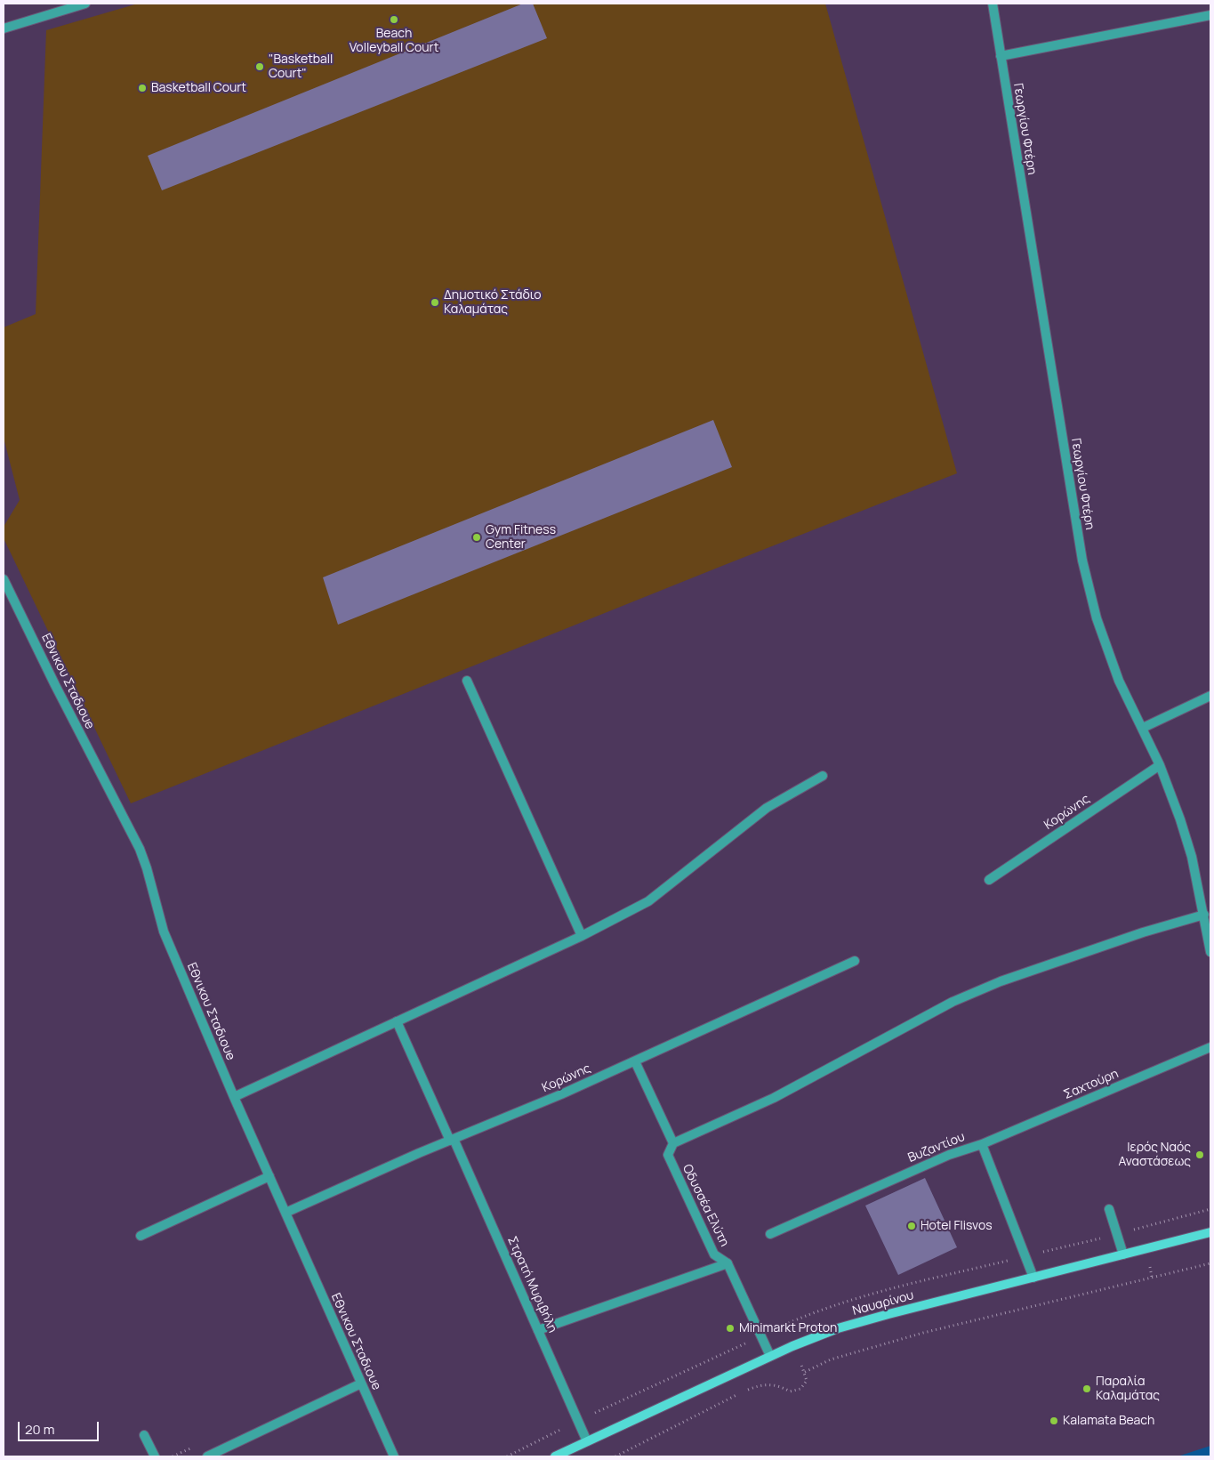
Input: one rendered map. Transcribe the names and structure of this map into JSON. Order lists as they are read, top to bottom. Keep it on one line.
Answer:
{"streets":{"main road":["Ναυαρίνου"],"street":["Γεωργίου Φτέρη","Εθνικου Σταδιουe","Κορώνης","Σαχτούρη","Βυζαντίου","Οδυσσέα Ελύτη","Στρατή Μυριβήλη"]},"crossings":[["Γεωργίου Φτέρη","Κορώνης"],["Εθνικου Σταδιουe","Κορώνης"],["Κορώνης","Οδυσσέα Ελύτη"],["Κορώνης","Στρατή Μυριβήλη"],["Σαχτούρη","Βυζαντίου"],["Βυζαντίου","Ναυαρίνου"],["Οδυσσέα Ελύτη","Ναυαρίνου"],["Στρατή Μυριβήλη","Ναυαρίνου"]],"places":["Beach Volleyball Court","\"Basketball Court\"","Basketball Court","Δημοτικό Στάδιο Καλαμάτας","Gym Fitness Center","Ιερός Ναός Αναστάσεως","Hotel Flisvos","Minimarkt Proton","Παραλία Καλαμάτας","Kalamata Beach"],"scale_bar":"20 m"}
